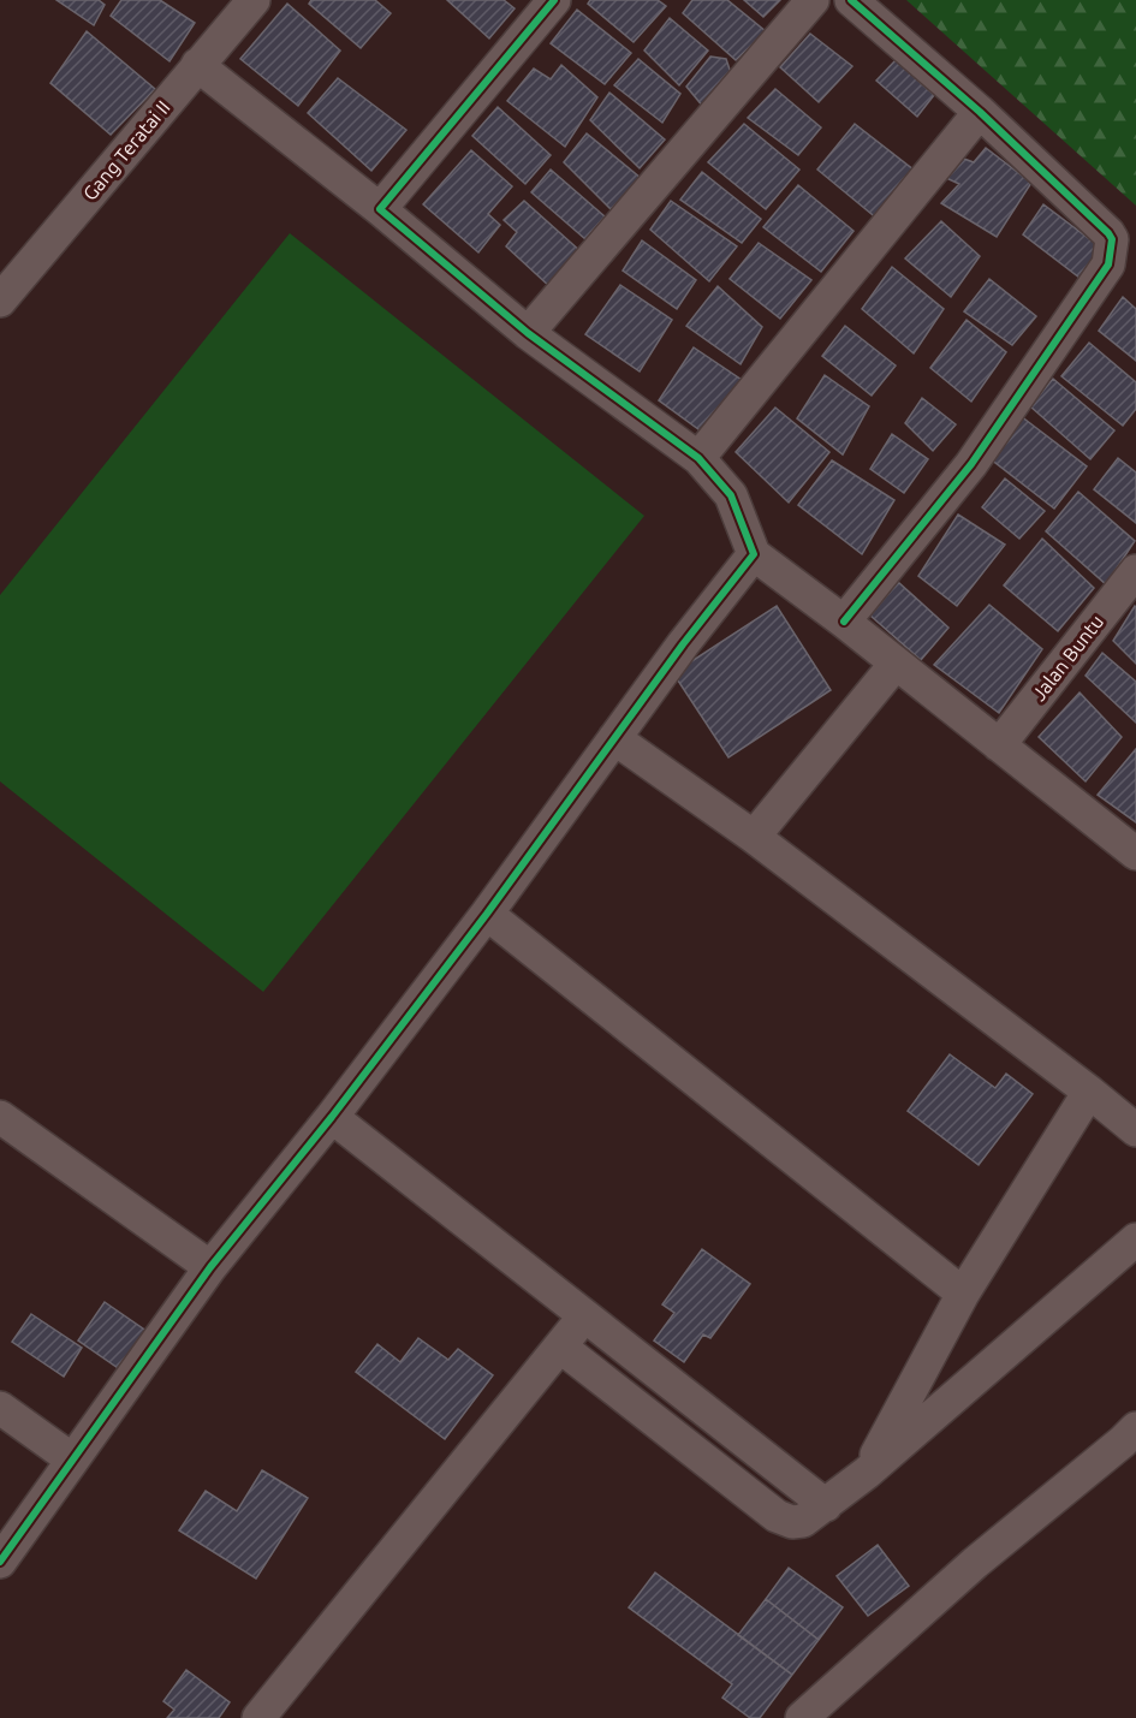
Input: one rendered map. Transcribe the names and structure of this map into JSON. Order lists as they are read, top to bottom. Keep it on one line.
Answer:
{"streets":{"street":["Gang Teratai II","Jalan Buntu"]}}
